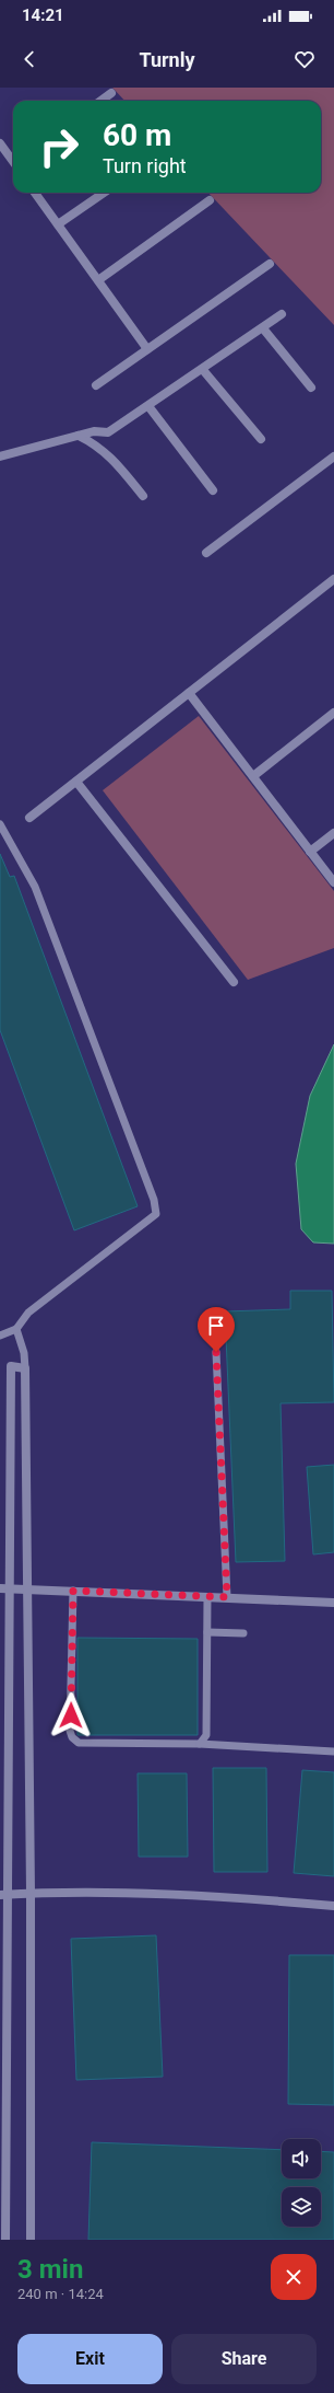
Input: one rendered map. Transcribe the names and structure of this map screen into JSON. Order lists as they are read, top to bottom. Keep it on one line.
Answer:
{"page":{"status":"14:21","header":"Turnly","turn":["60 m","Turn right"],"heading":["3 min","240 m · 14:24"],"buttons":["Exit","Share"]}}
